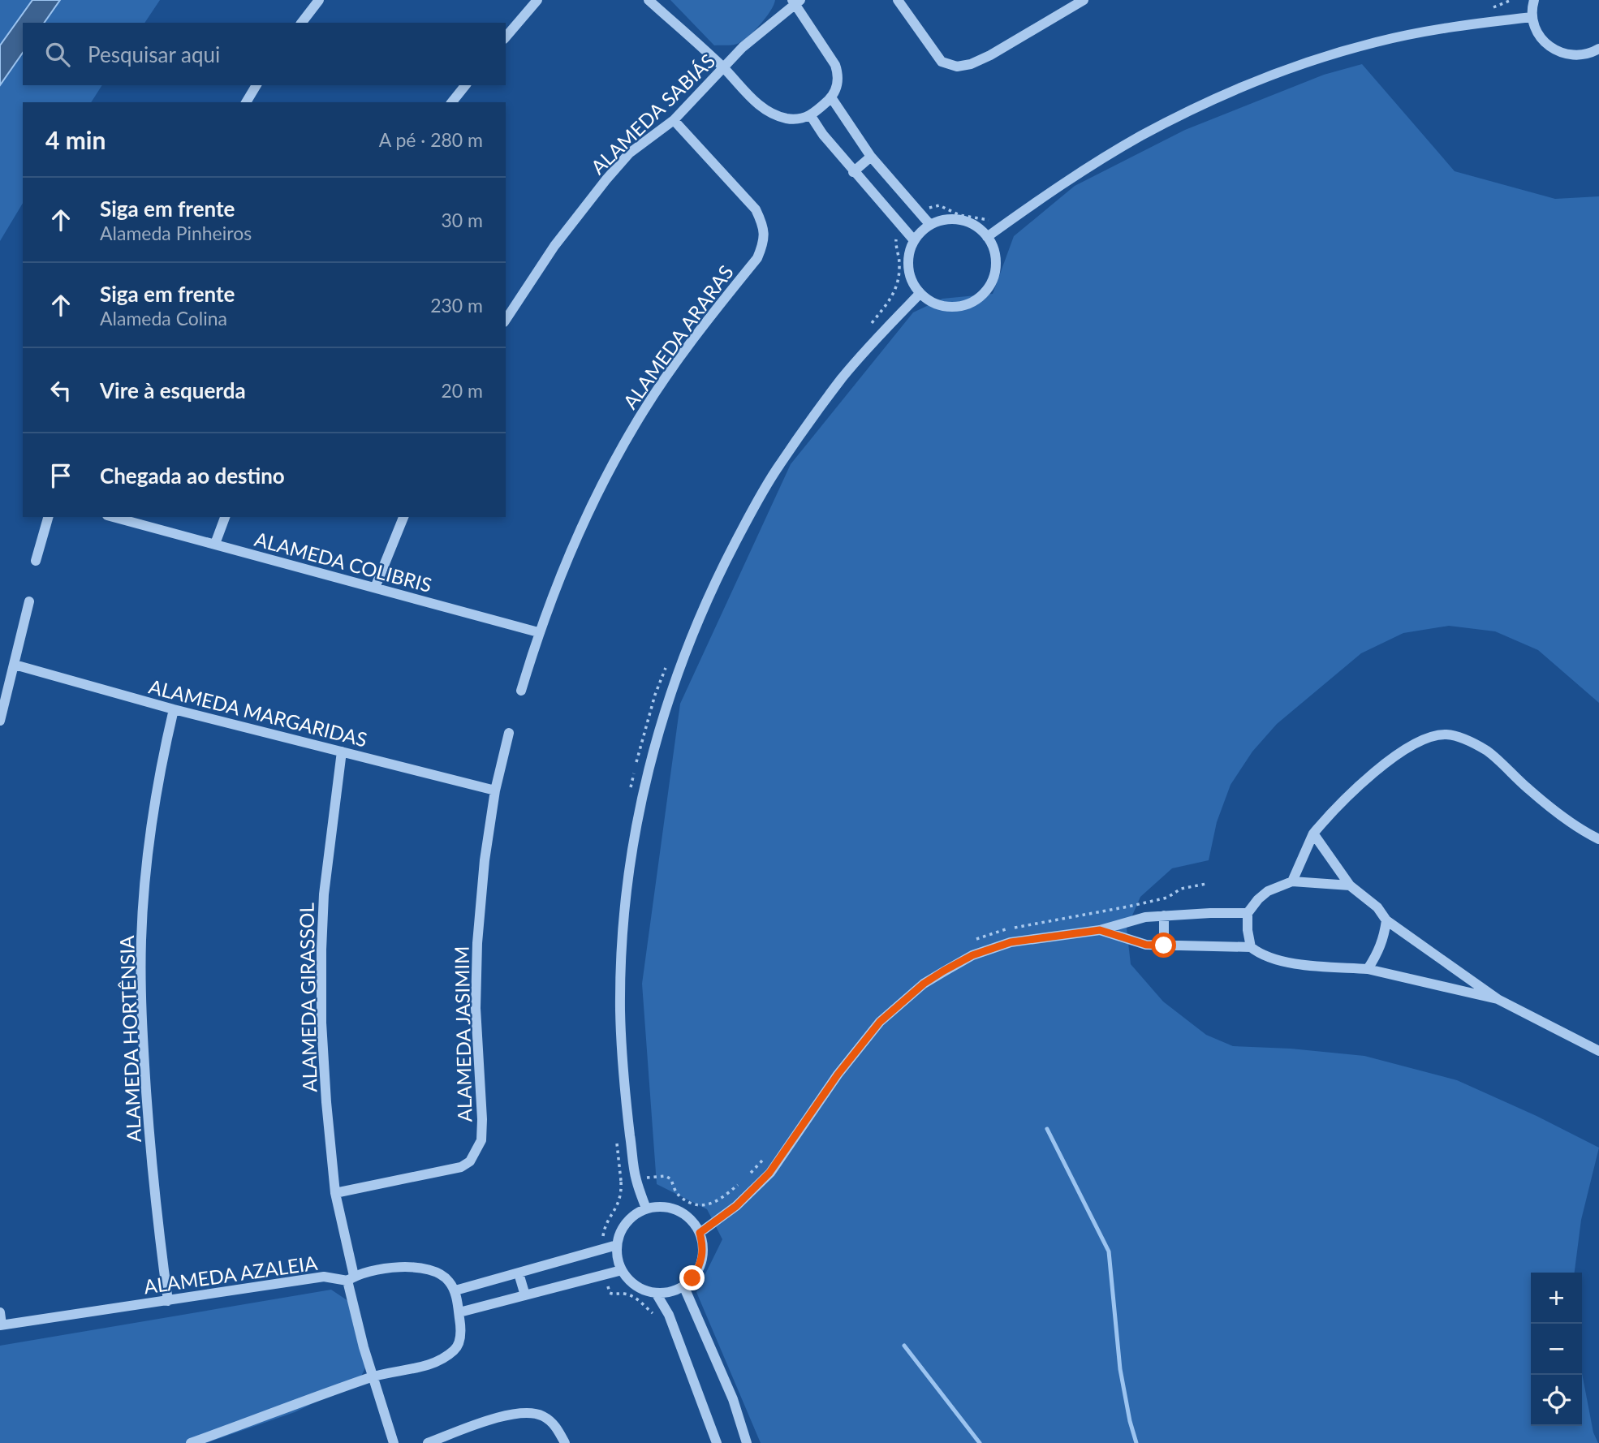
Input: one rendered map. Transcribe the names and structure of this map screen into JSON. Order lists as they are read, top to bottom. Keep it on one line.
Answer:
{"streets":{"street":["ALAMEDA SABIÁS","ALAMEDA ARARAS","ALAMEDA COLIBRIS","ALAMEDA MARGARIDAS","ALAMEDA GIRASSOL","ALAMEDA JASIMIM","ALAMEDA HORTÊNSIA","ALAMEDA AZALEIA"]},"crossings":[["ALAMEDA SABIÁS","ALAMEDA ARARAS"],["ALAMEDA ARARAS","ALAMEDA COLIBRIS"],["ALAMEDA MARGARIDAS","ALAMEDA GIRASSOL"],["ALAMEDA MARGARIDAS","ALAMEDA JASIMIM"],["ALAMEDA MARGARIDAS","ALAMEDA HORTÊNSIA"],["ALAMEDA GIRASSOL","ALAMEDA JASIMIM"],["ALAMEDA GIRASSOL","ALAMEDA AZALEIA"],["ALAMEDA HORTÊNSIA","ALAMEDA AZALEIA"]],"page":{"search":"Pesquisar aqui","heading":["4 min","A pé · 280 m"],"list":[["Siga em frente","Alameda Pinheiros","30 m"],["Siga em frente","Alameda Colina","230 m"],["Vire à esquerda","20 m"],"Chegada ao destino"],"map_buttons":["+","−"]}}
